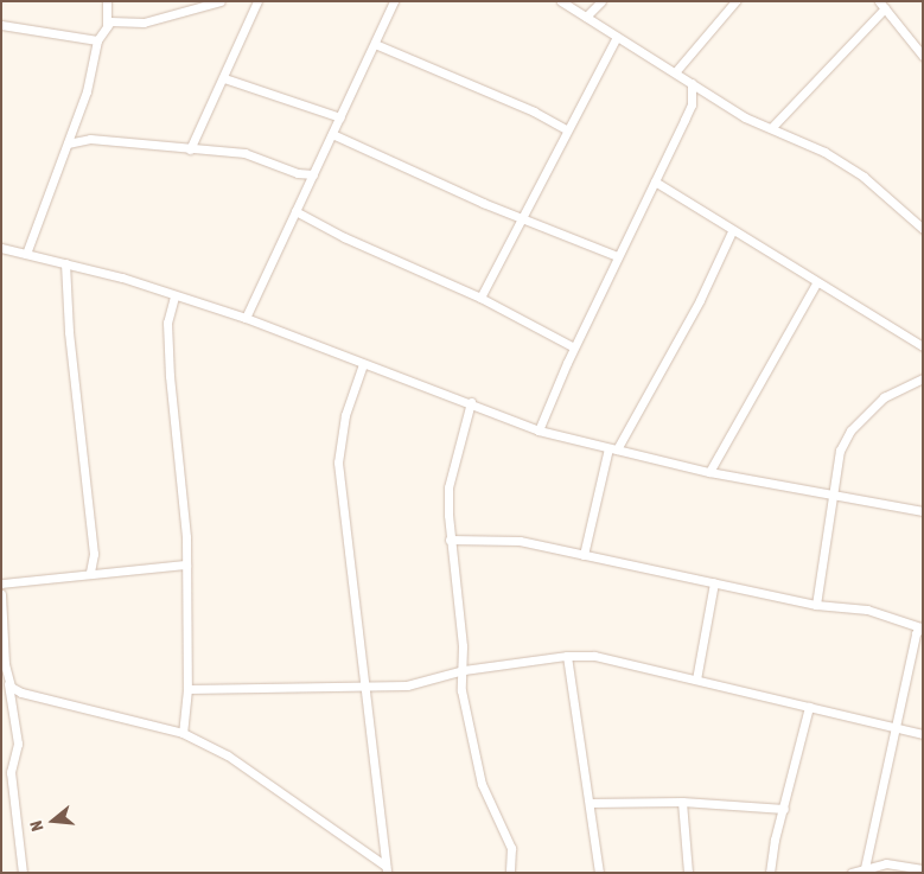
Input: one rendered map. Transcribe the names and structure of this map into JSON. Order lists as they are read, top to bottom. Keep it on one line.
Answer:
{"north":"left"}
